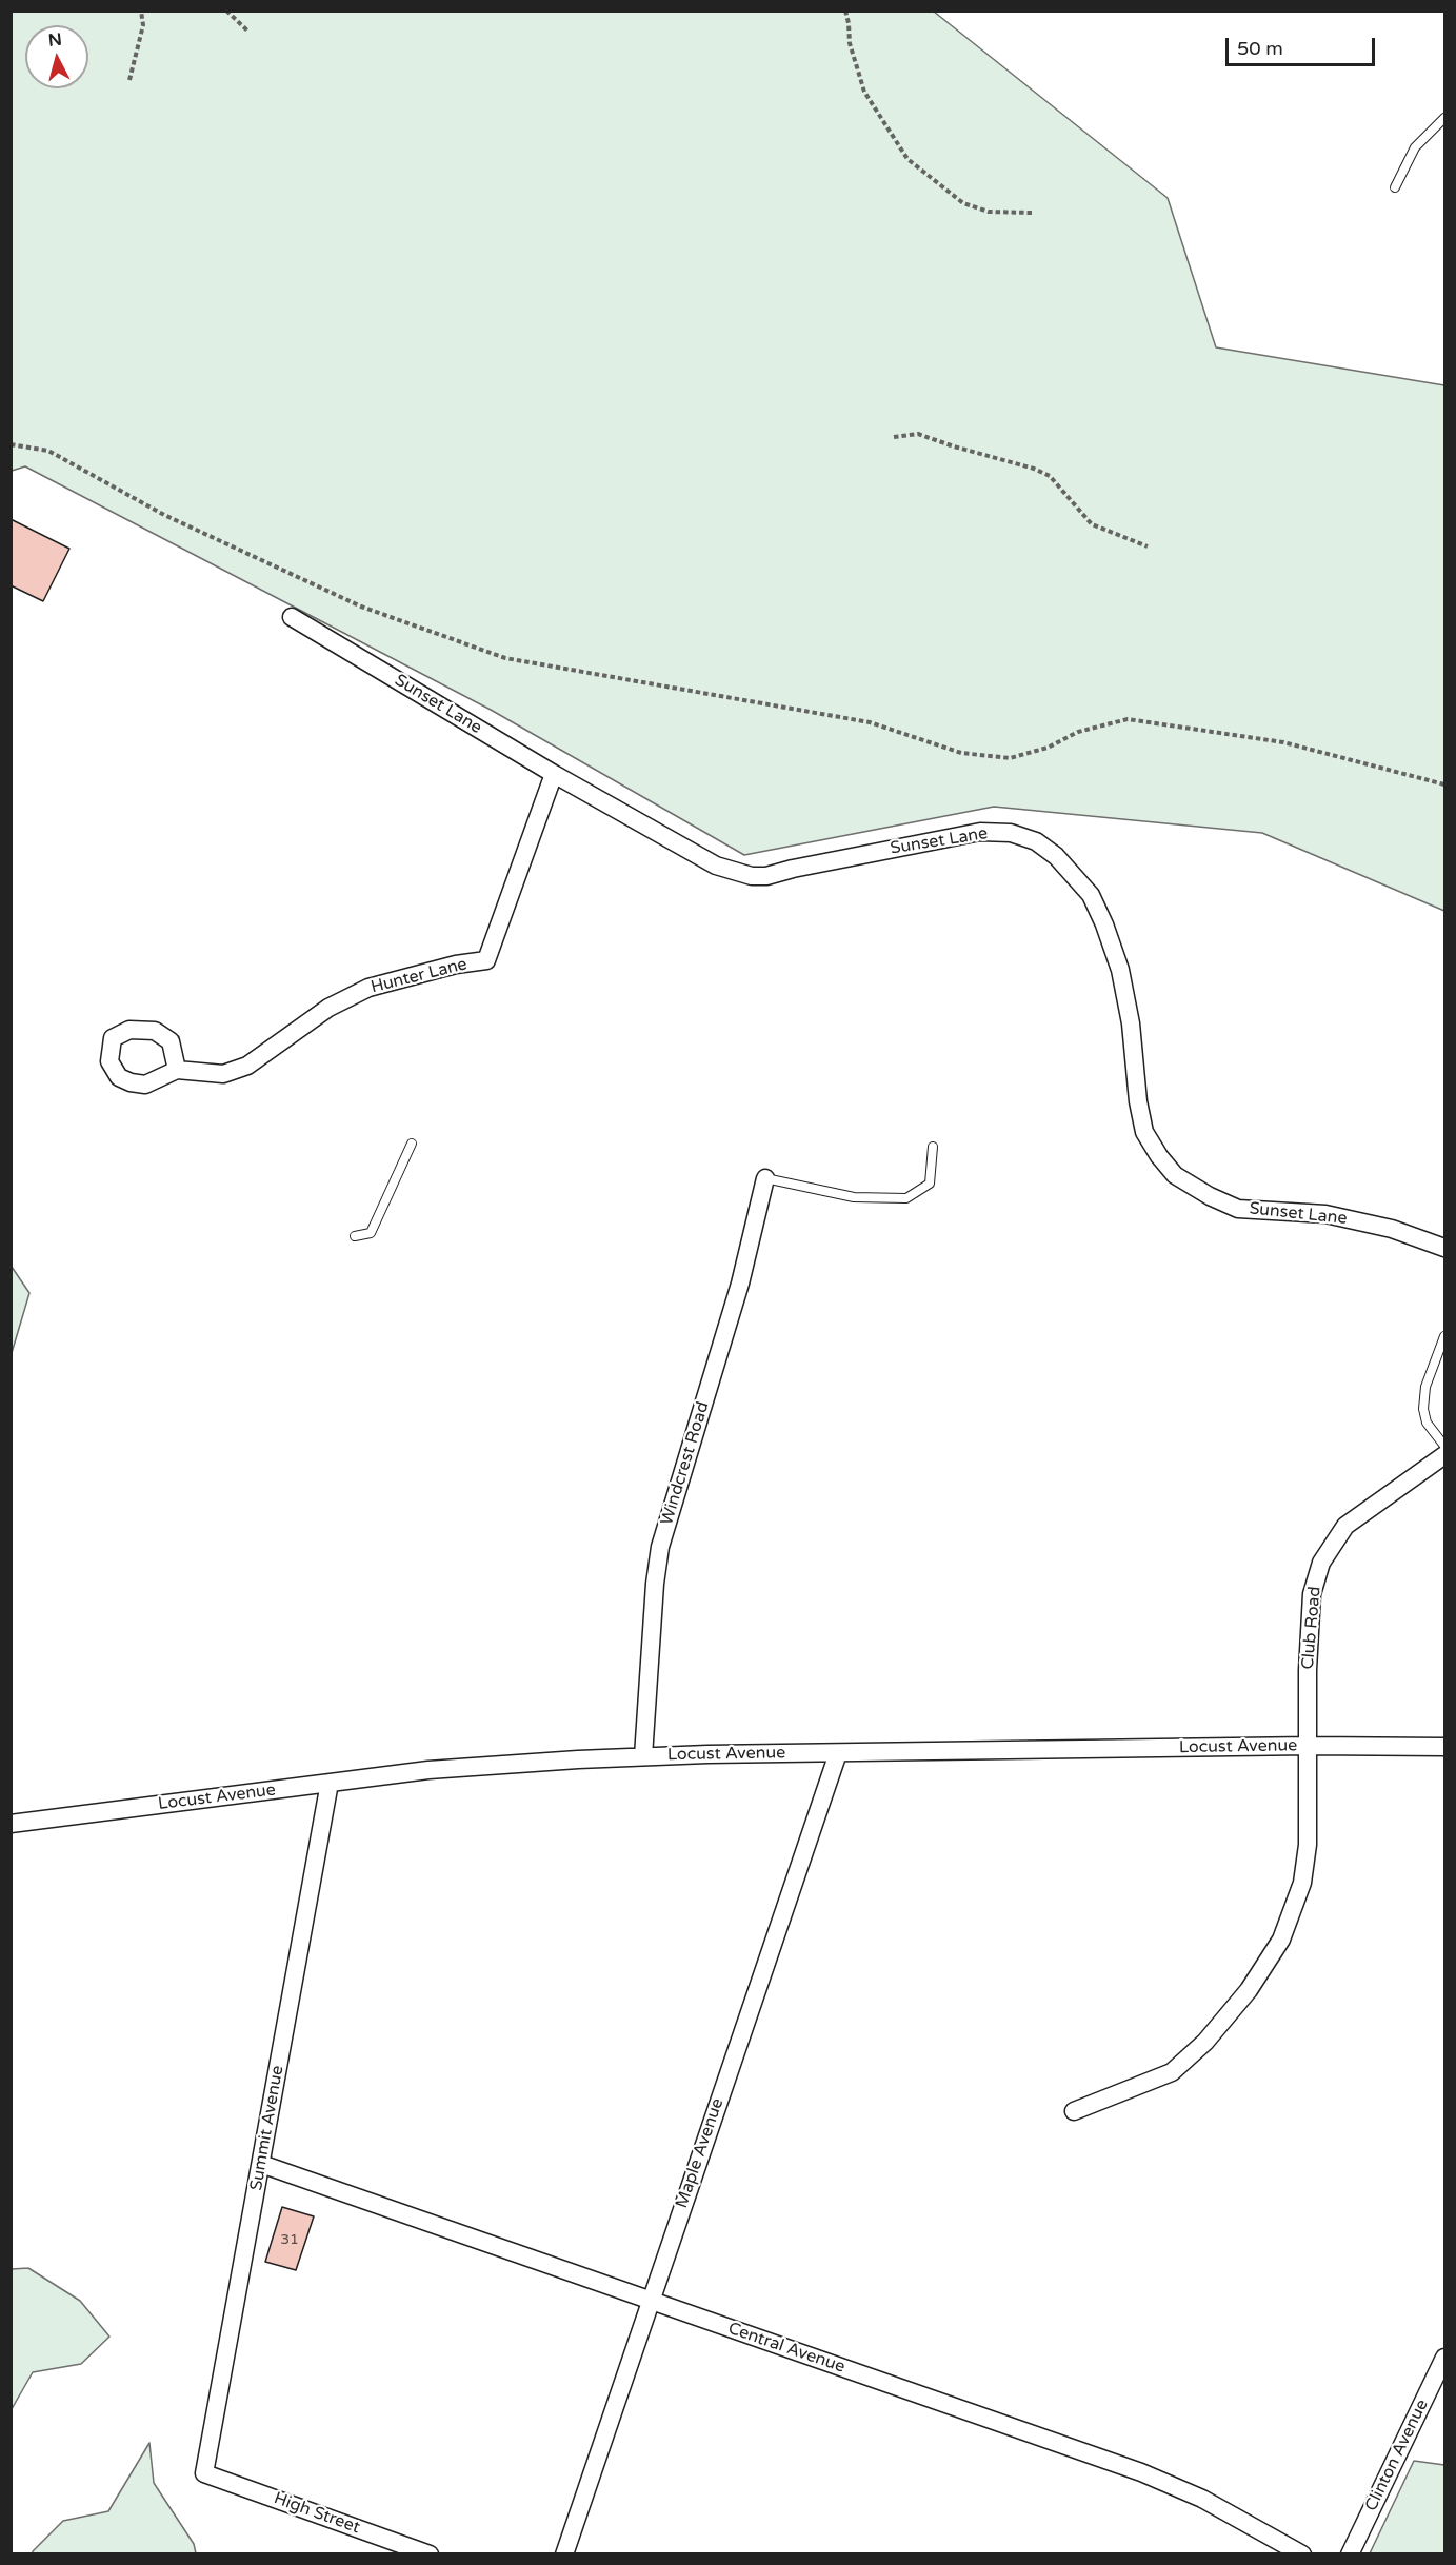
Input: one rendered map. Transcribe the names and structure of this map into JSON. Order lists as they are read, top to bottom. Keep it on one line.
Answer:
{"streets":{"street":["Sunset Lane","Hunter Lane","Windcrest Road","Club Road","Locust Avenue","Summit Avenue","Maple Avenue","Central Avenue","Clinton Avenue","High Street"]},"crossings":[["Sunset Lane","Hunter Lane"],["Windcrest Road","Locust Avenue"],["Club Road","Locust Avenue"],["Locust Avenue","Summit Avenue"],["Locust Avenue","Maple Avenue"],["Summit Avenue","Central Avenue"],["Summit Avenue","High Street"],["Maple Avenue","Central Avenue"]],"house_numbers":["31"],"scale_bar":"50 m","north":"top"}
